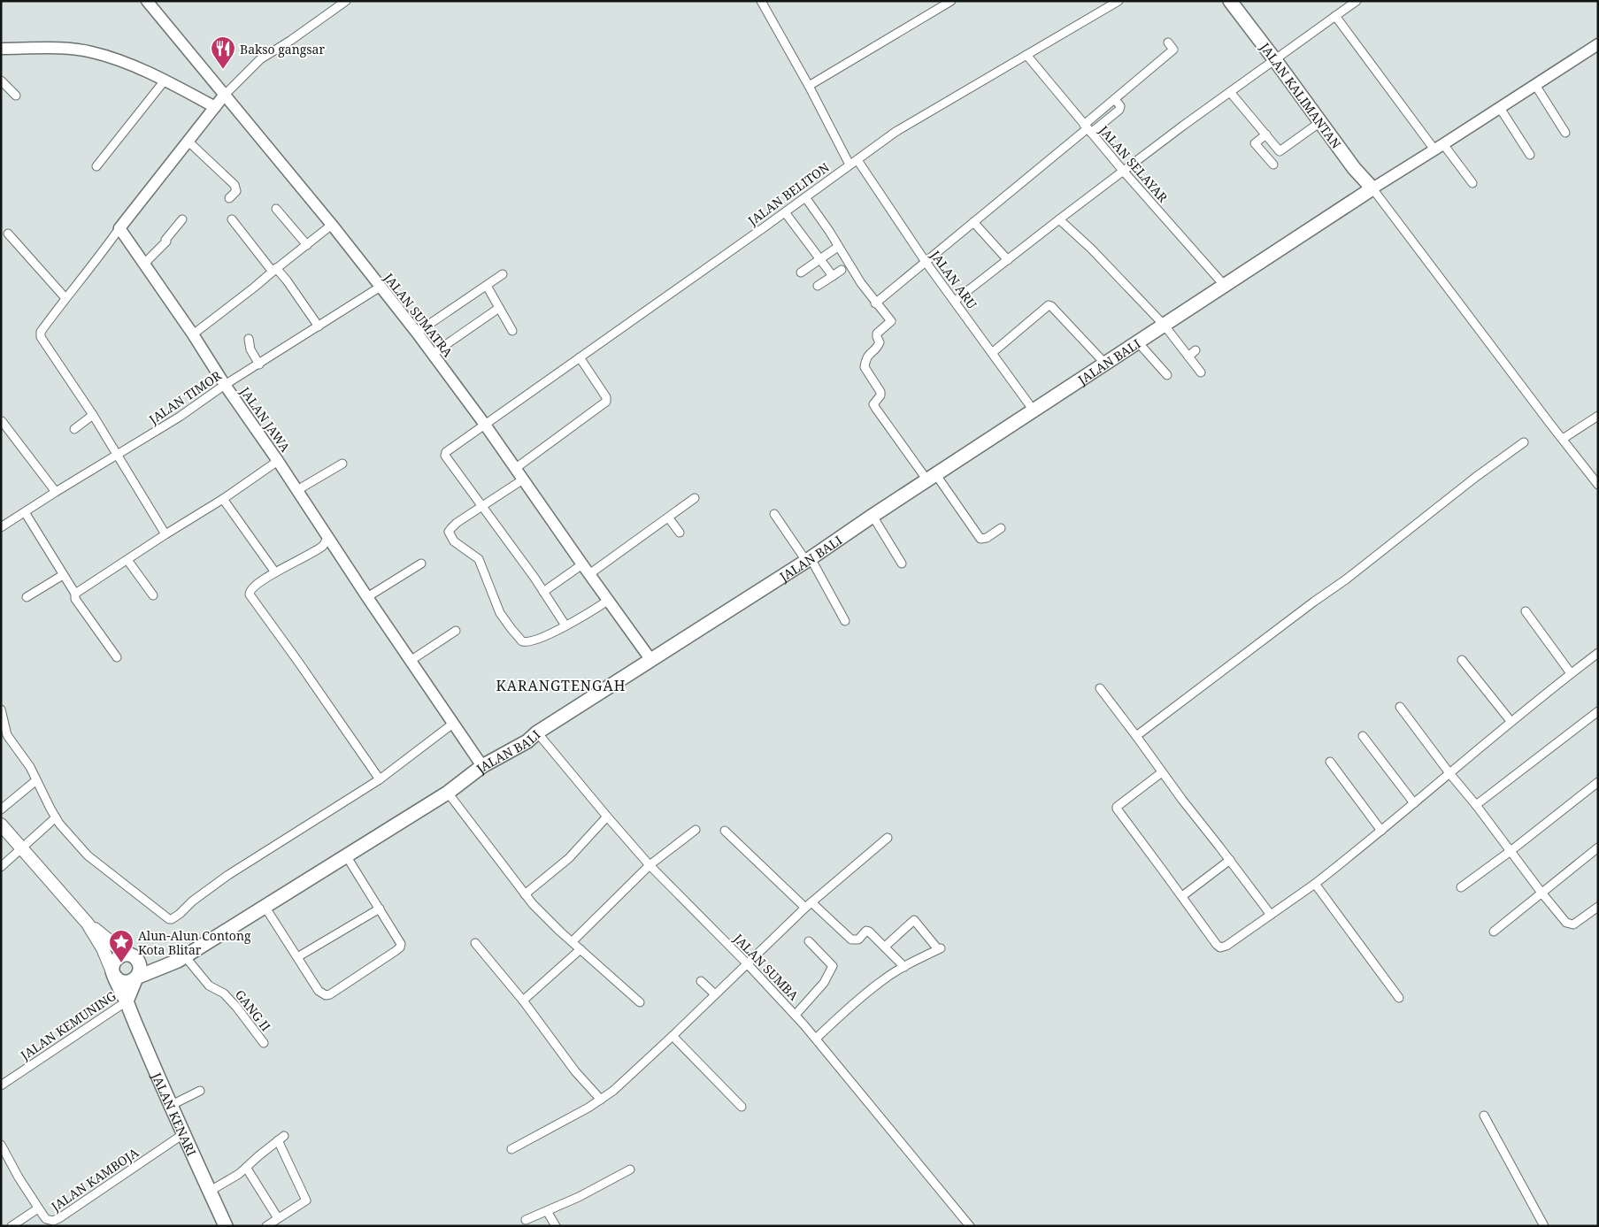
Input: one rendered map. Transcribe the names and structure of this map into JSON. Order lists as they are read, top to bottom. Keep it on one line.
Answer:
{"streets":{"highway":["JALAN KALIMANTAN","JALAN BALI","JALAN KENARI"],"main road":["JALAN SUMATRA","JALAN JAWA"],"street":["JALAN SELAYAR","JALAN BELITON","JALAN ARU","JALAN TIMOR","JALAN SUMBA","GANG II","JALAN KEMUNING","JALAN KAMBOJA"]},"crossings":[["JALAN KALIMANTAN","JALAN BALI"],["JALAN SELAYAR","JALAN BELITON"],["JALAN SELAYAR","JALAN BALI"],["JALAN BELITON","JALAN ARU"],["JALAN BELITON","JALAN SUMATRA"],["JALAN ARU","JALAN BALI"],["JALAN SUMATRA","JALAN BALI"],["JALAN SUMATRA","JALAN TIMOR"],["JALAN BALI","JALAN JAWA"],["JALAN BALI","JALAN SUMBA"],["JALAN BALI","GANG II"],["JALAN BALI","JALAN KENARI"],["JALAN TIMOR","JALAN JAWA"],["JALAN KEMUNING","JALAN KENARI"],["JALAN KENARI","JALAN KAMBOJA"]],"districts":["KARANGTENGAH"],"places":{"restaurant":["Bakso gangsar"],"place":["Alun-Alun Contong Kota Blitar"]}}
